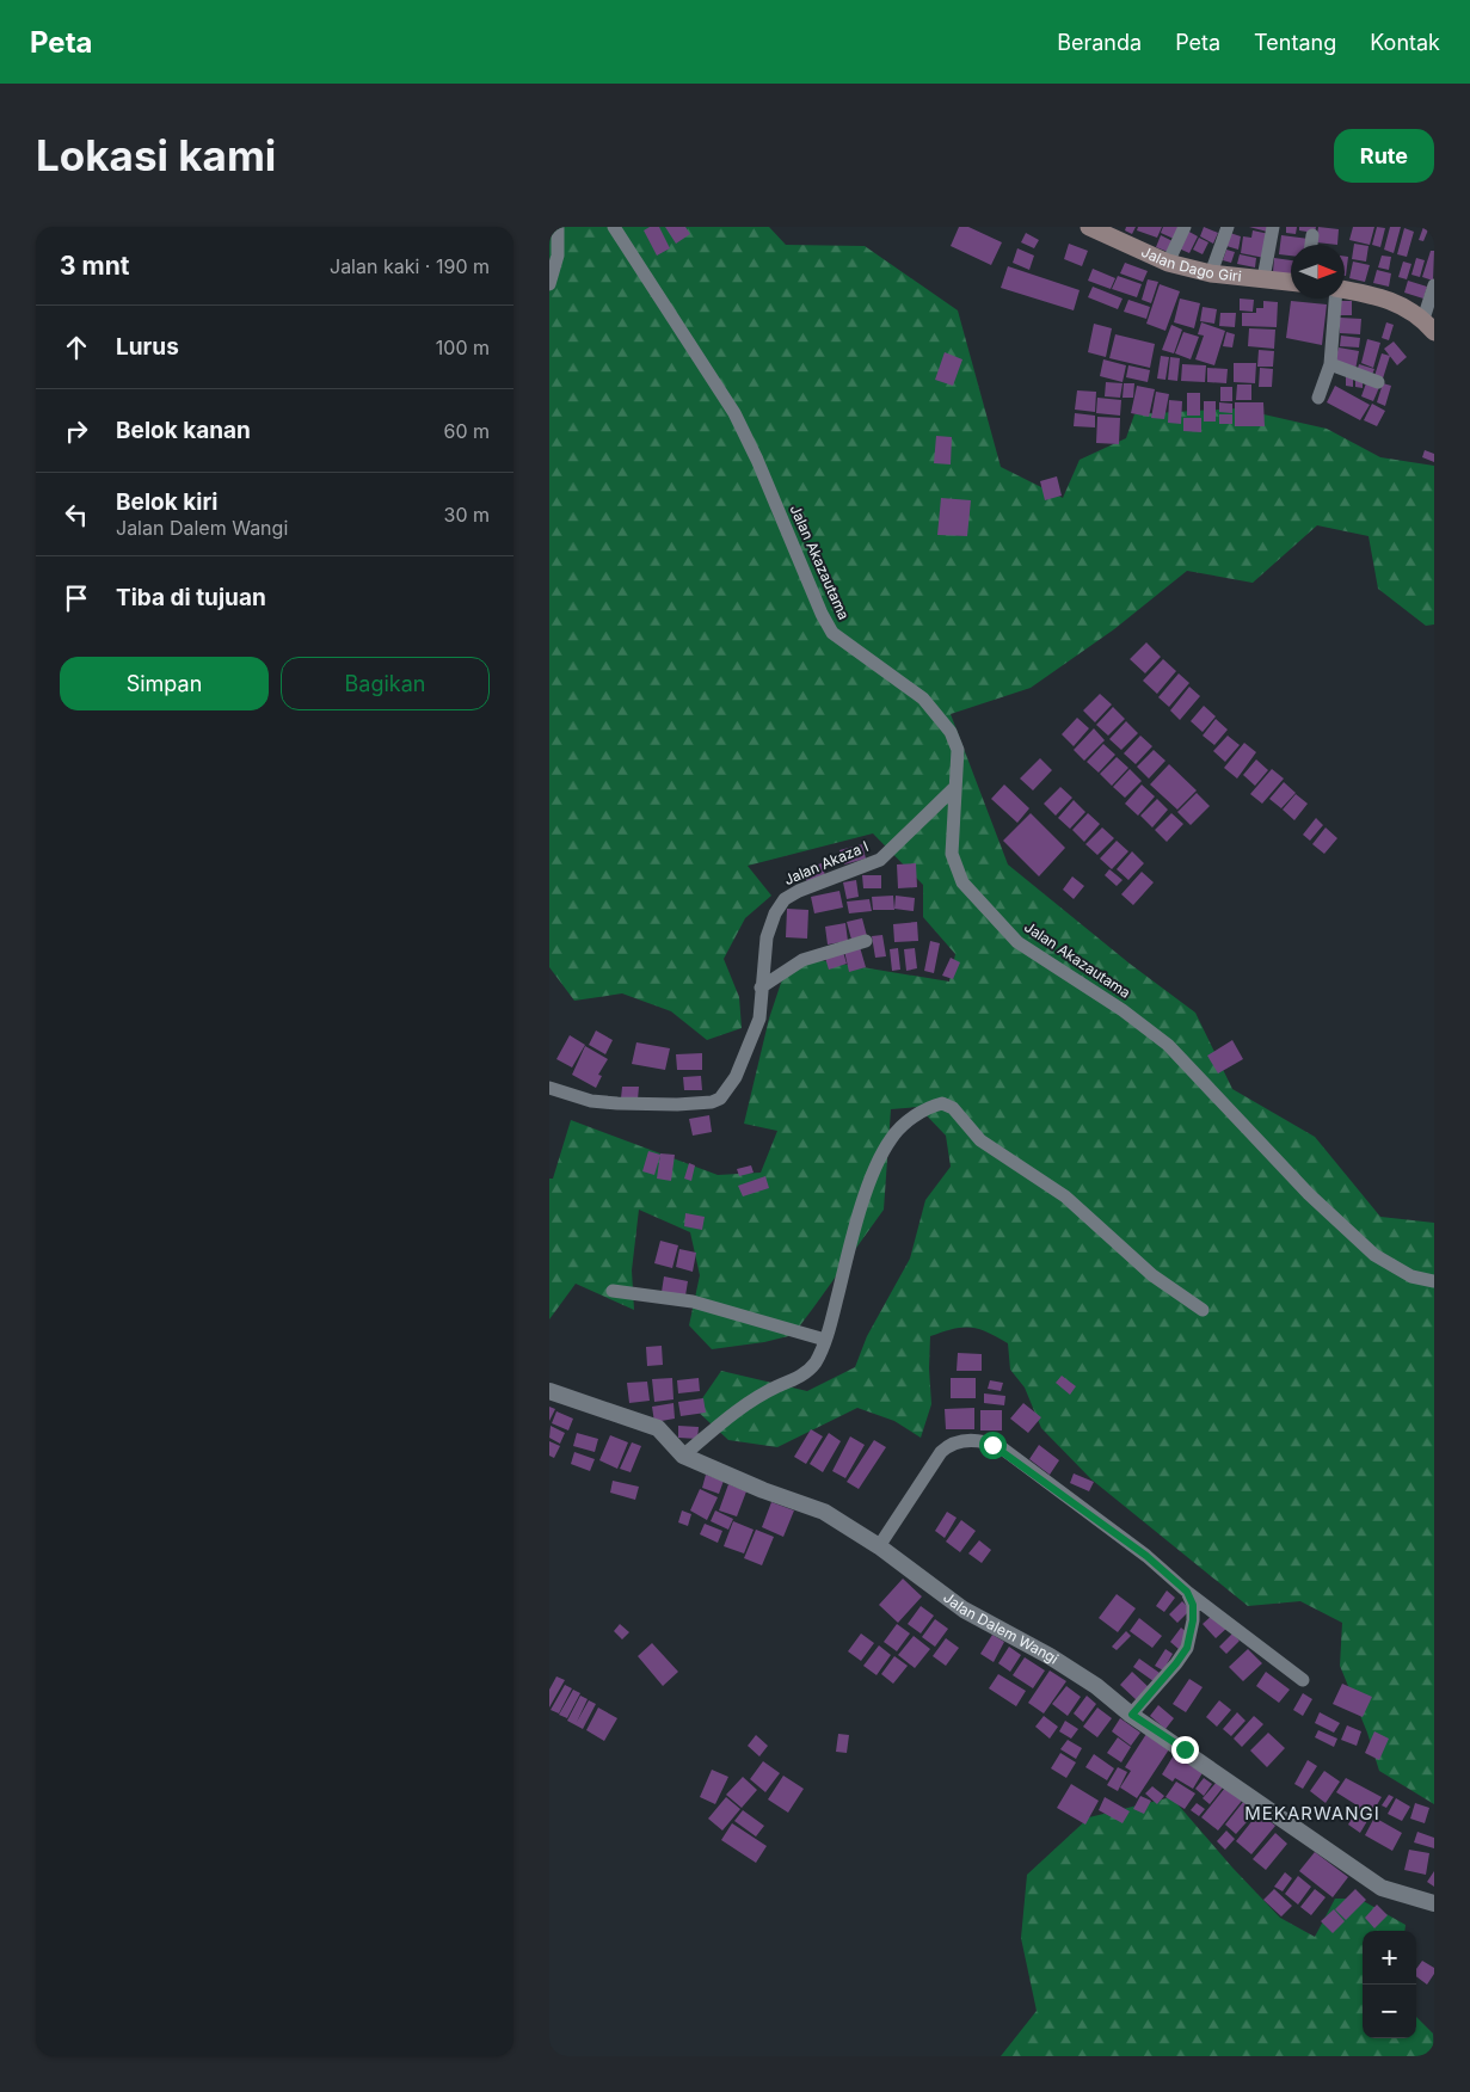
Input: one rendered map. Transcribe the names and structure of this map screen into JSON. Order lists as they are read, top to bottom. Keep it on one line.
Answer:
{"streets":{"main road":["Jalan Dago Giri"],"street":["Jalan Akazautama","Jalan Akaza I","Jalan Dalem Wangi"]},"crossings":[["Jalan Akazautama","Jalan Akaza I"]],"districts":["MEKARWANGI"],"north":"right","page":{"header":"Peta","nav":["Beranda","Peta","Tentang","Kontak"],"buttons":["Rute",["Simpan","Bagikan"]],"title":"Lokasi kami","heading":["3 mnt","Jalan kaki · 190 m"],"list":[["Lurus","100 m"],["Belok kanan","60 m"],["Belok kiri","Jalan Dalem Wangi","30 m"],"Tiba di tujuan"],"map_buttons":["+","−"]}}
